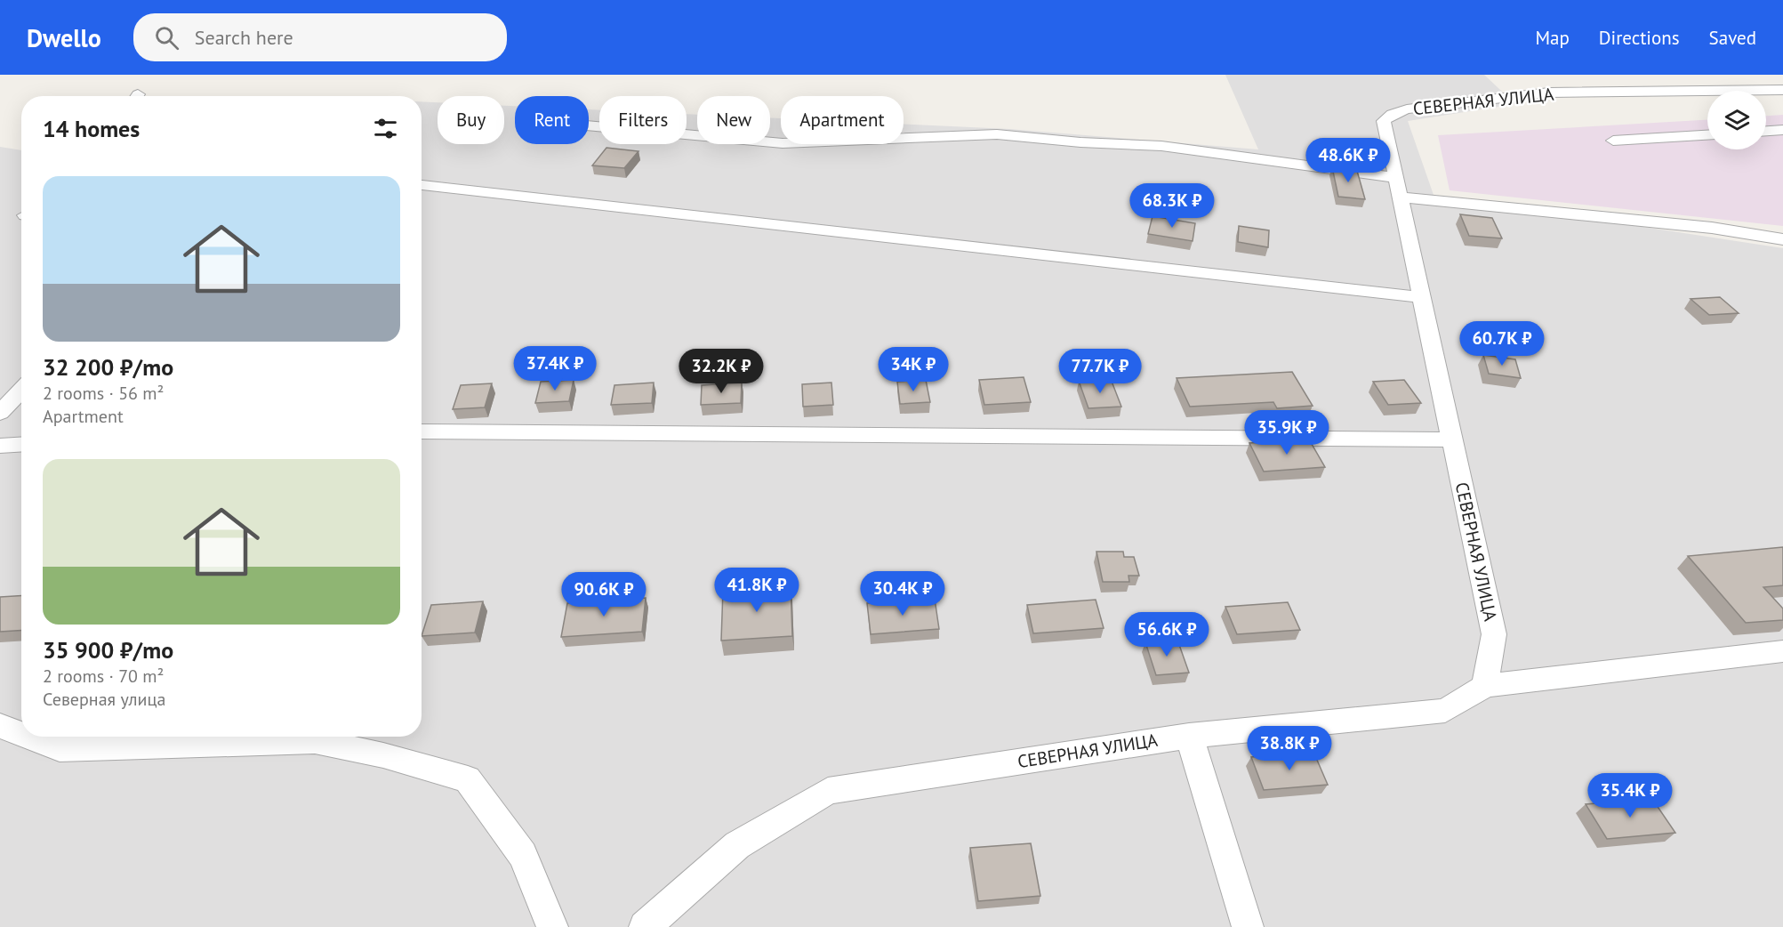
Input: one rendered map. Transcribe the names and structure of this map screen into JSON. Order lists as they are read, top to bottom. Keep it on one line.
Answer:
{"streets":{"street":["СЕВЕРНАЯ УЛИЦА"]},"page":{"header":"Dwello","search":"Search here","nav":["Map","Directions","Saved"],"chip":["Buy","Rent","Filters","New","Apartment"],"heading":"14 homes","price":["48.6K ₽","68.3K ₽","60.7K ₽","37.4K ₽","34K ₽","32.2K ₽","77.7K ₽","35.9K ₽","41.8K ₽","30.4K ₽","90.6K ₽","56.6K ₽","38.8K ₽","35.4K ₽"],"list":[{"name":"32 200 ₽/mo","note":"2 rooms · 56 m² · Apartment"},{"name":"35 900 ₽/mo","note":"2 rooms · 70 m² · Северная улица"}]}}
